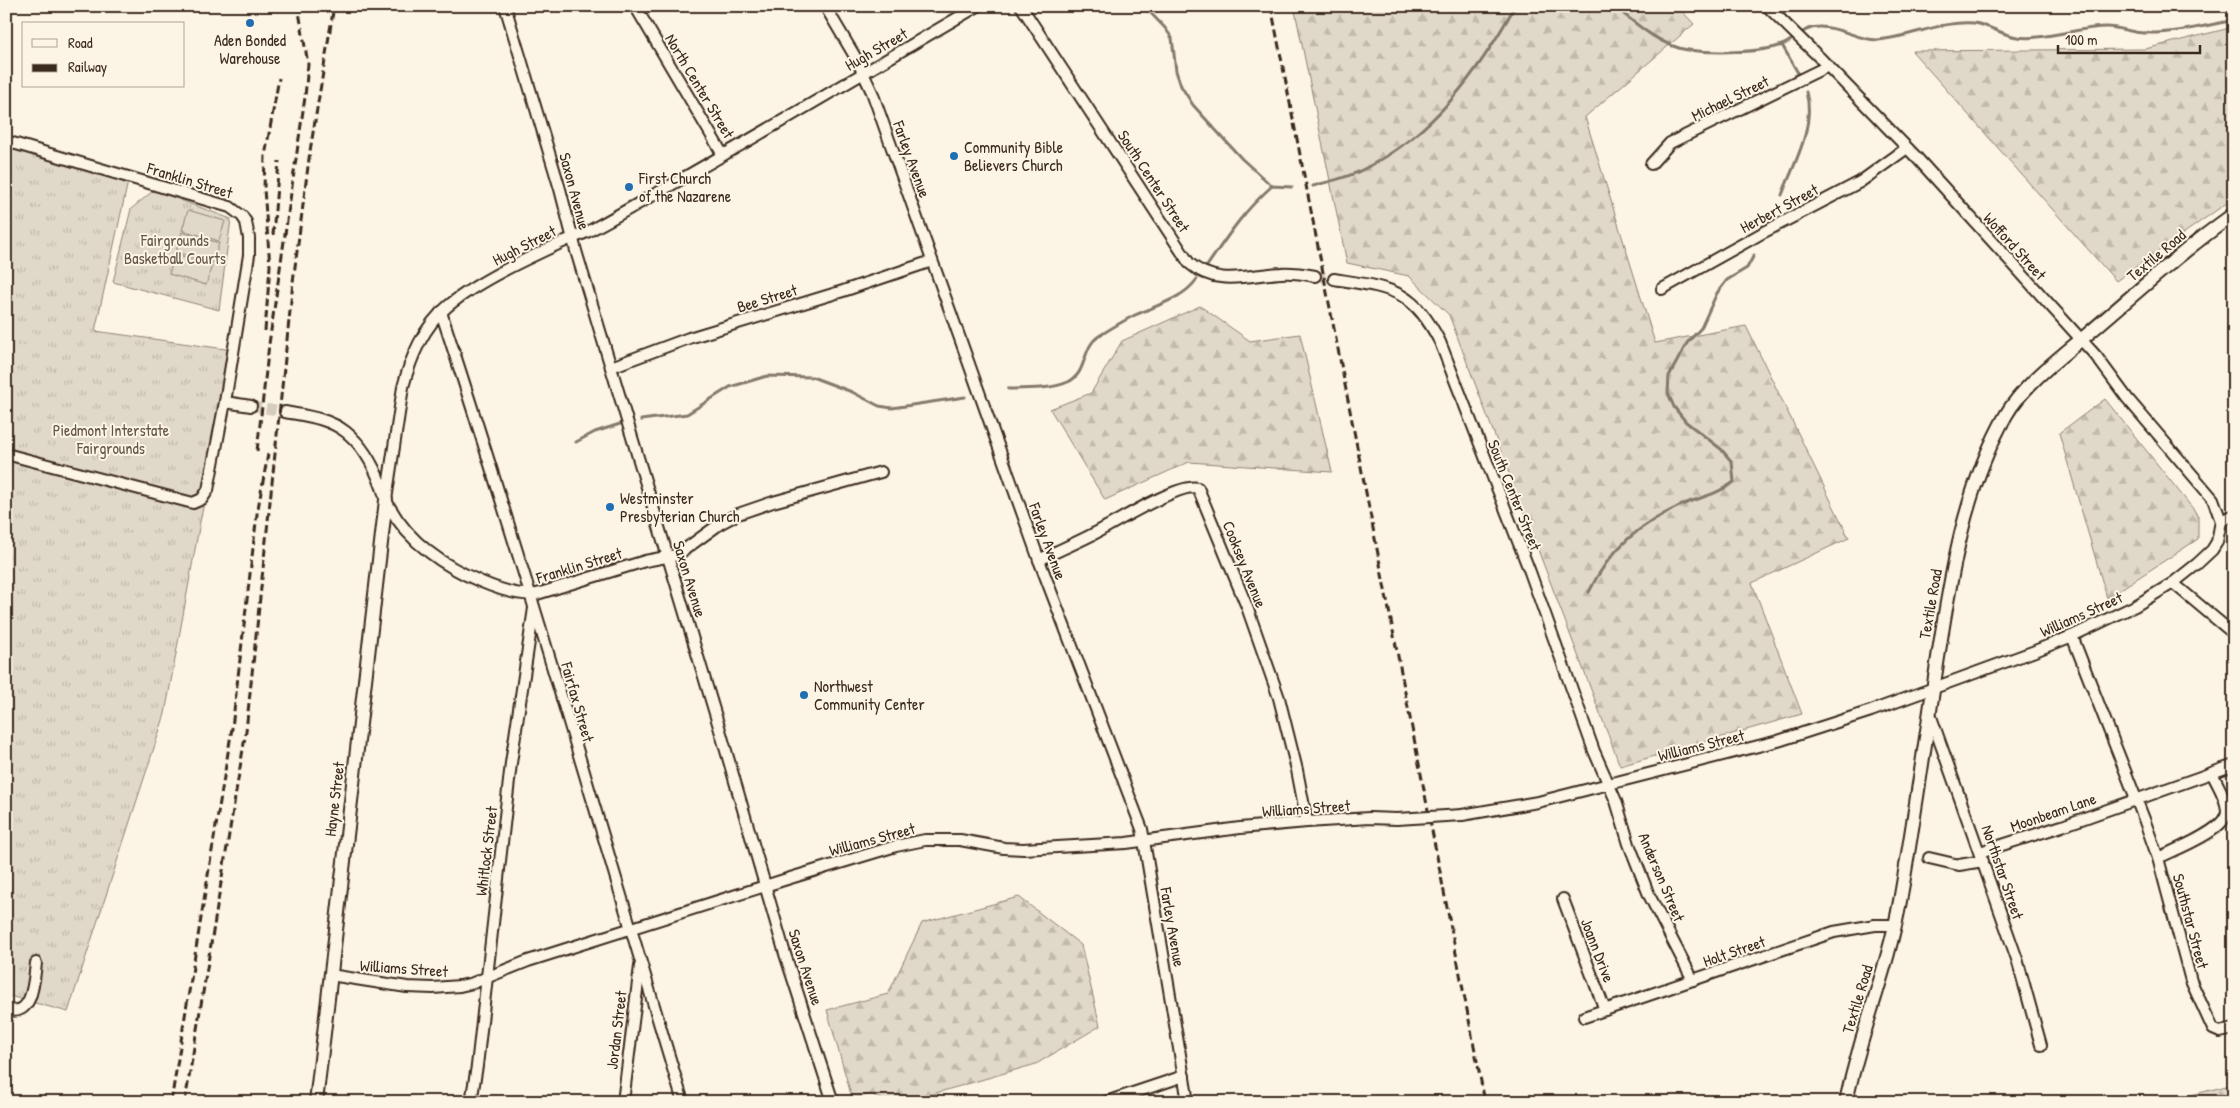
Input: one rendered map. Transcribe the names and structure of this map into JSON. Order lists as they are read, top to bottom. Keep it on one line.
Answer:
{"streets":{"street":["Hugh Street","North Center Street","Michael Street","Farley Avenue","Franklin Street","South Center Street","Saxon Avenue","Herbert Street","Wofford Street","Textile Road","Bee Street","Cooksey Avenue","Williams Street","Fairfax Street","Hayne Street","Moonbeam Lane","Whitlock Street","Northstar Street","Anderson Street","Southstar Street","Joann Drive","Holt Street","Jordan Street"]},"crossings":[["Hugh Street","North Center Street"],["Hugh Street","Farley Avenue"],["Hugh Street","Franklin Street"],["Hugh Street","Saxon Avenue"],["Hugh Street","Fairfax Street"],["Hugh Street","Hayne Street"],["Michael Street","Wofford Street"],["Farley Avenue","Bee Street"],["Farley Avenue","Cooksey Avenue"],["Farley Avenue","Williams Street"],["Franklin Street","Saxon Avenue"],["Franklin Street","Fairfax Street"],["Franklin Street","Hayne Street"],["Franklin Street","Whitlock Street"],["South Center Street","Williams Street"],["South Center Street","Anderson Street"],["Saxon Avenue","Bee Street"],["Saxon Avenue","Williams Street"],["Herbert Street","Wofford Street"],["Wofford Street","Textile Road"],["Wofford Street","Williams Street"],["Textile Road","Williams Street"],["Textile Road","Northstar Street"],["Textile Road","Holt Street"],["Cooksey Avenue","Williams Street"],["Williams Street","Fairfax Street"],["Williams Street","Hayne Street"],["Williams Street","Whitlock Street"],["Williams Street","Anderson Street"],["Williams Street","Southstar Street"],["Fairfax Street","Whitlock Street"],["Fairfax Street","Jordan Street"],["Moonbeam Lane","Northstar Street"],["Moonbeam Lane","Southstar Street"],["Anderson Street","Holt Street"],["Joann Drive","Holt Street"]],"parks":["Fairgrounds Basketball Courts","Piedmont Interstate Fairgrounds"],"places":["Aden Bonded Warehouse","Community Bible Believers Church","First Church of the Nazarene","Westminster Presbyterian Church","Northwest Community Center"],"legend":["Road","Railway"],"scale_bar":"100 m"}
